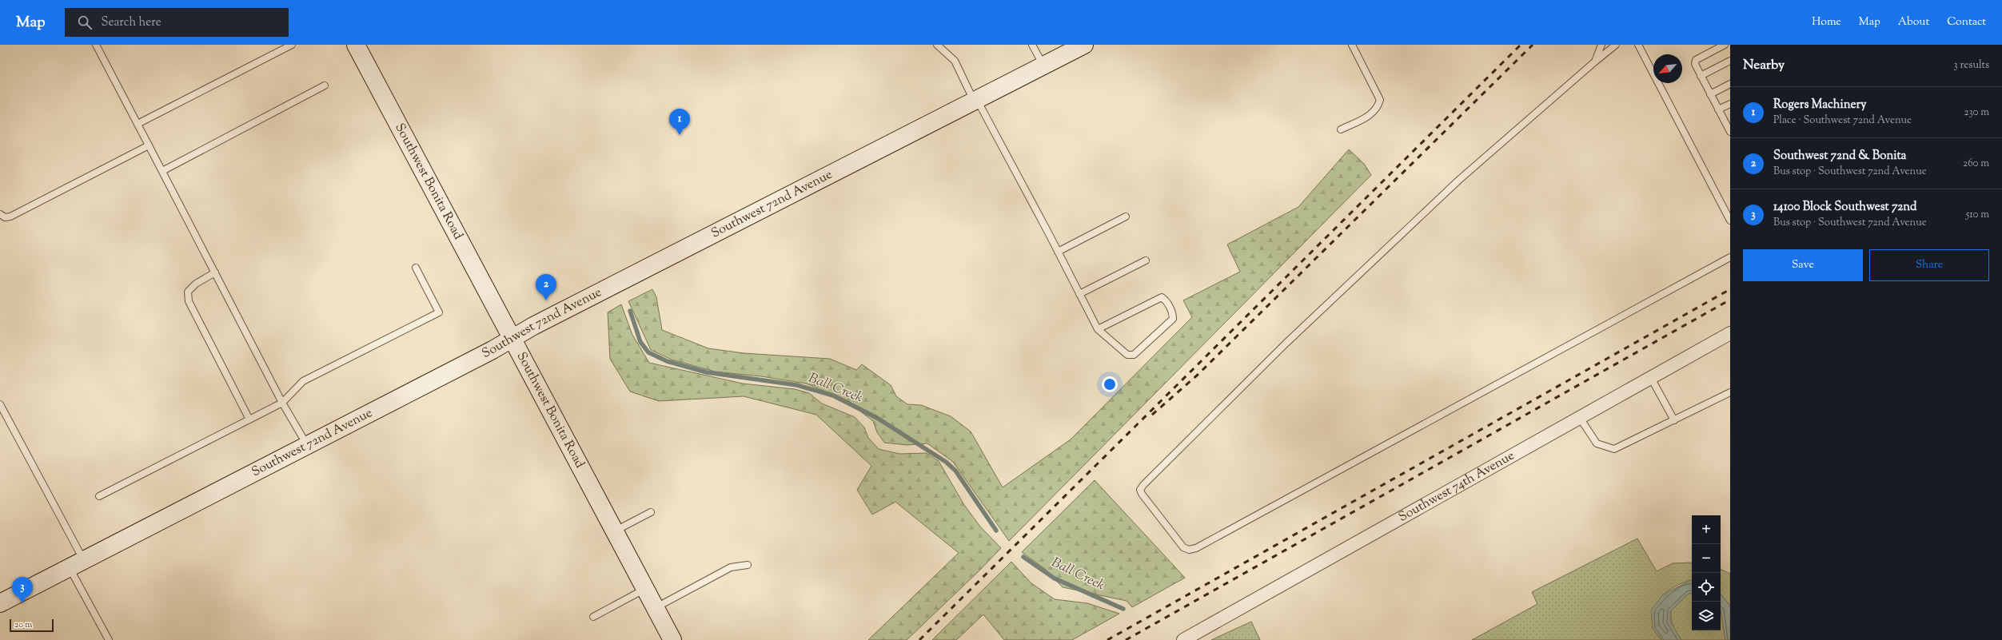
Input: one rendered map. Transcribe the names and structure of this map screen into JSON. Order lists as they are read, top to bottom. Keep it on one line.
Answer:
{"streets":{"main road":["Southwest Bonita Road","Southwest 72nd Avenue"],"street":["Southwest 74th Avenue"]},"crossings":[["Southwest Bonita Road","Southwest 72nd Avenue"]],"water":["Ball Creek"],"scale_bar":"20 m","north":"bottom left","page":{"header":"Map","search":"Search here","nav":["Home","Map","About","Contact"],"heading":["Nearby","3 results"],"list":[{"mark":"1","name":"Rogers Machinery","note":"Place · Southwest 72nd Avenue","value":"230 m"},{"mark":"2","name":"Southwest 72nd & Bonita","note":"Bus stop · Southwest 72nd Avenue","value":"260 m"},{"mark":"3","name":"14100 Block Southwest 72nd","note":"Bus stop · Southwest 72nd Avenue","value":"510 m"}],"pins":["1","2","3"],"buttons":["Save","Share"],"map_buttons":["+","−"],"scale":"20 m"}}
